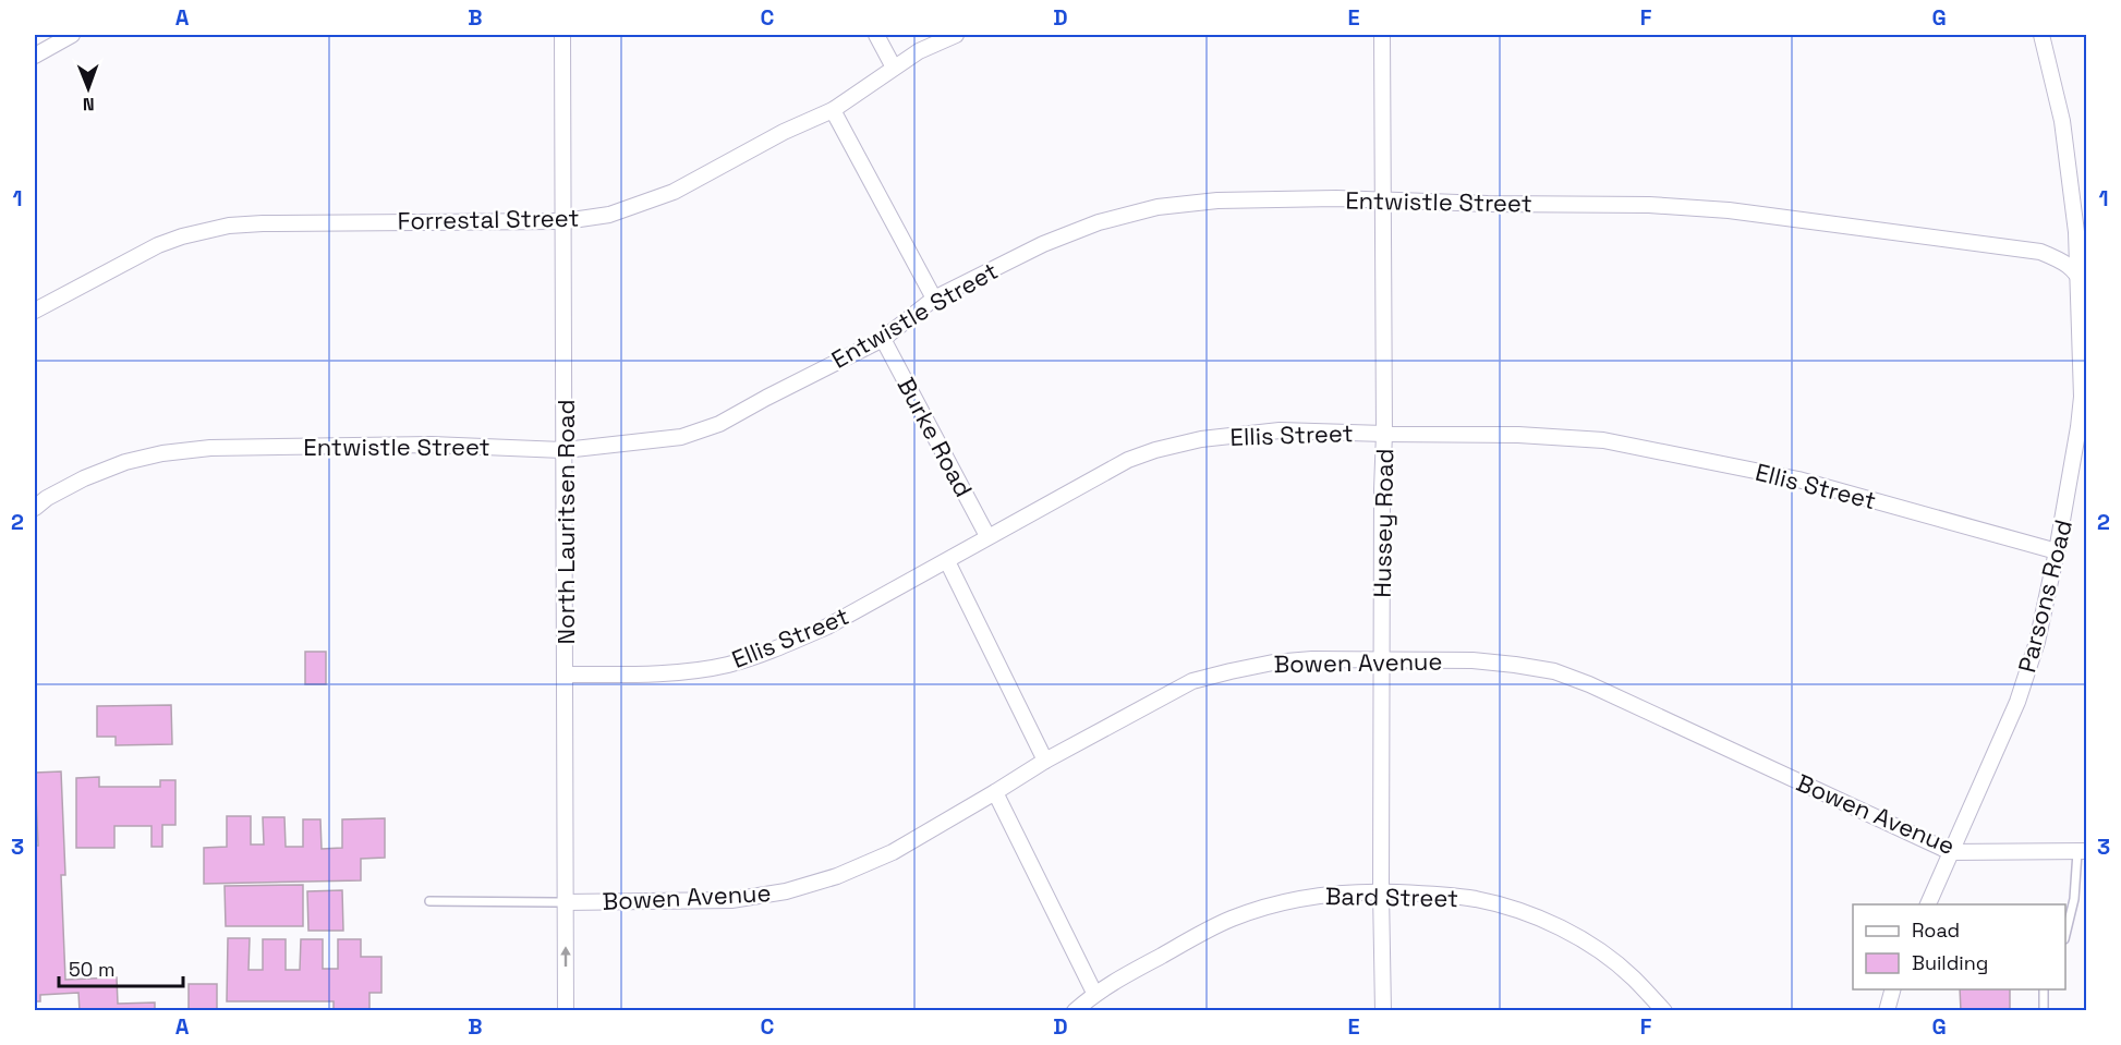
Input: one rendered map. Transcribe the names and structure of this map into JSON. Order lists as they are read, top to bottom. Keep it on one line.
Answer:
{"streets":{"street":["Entwistle Street","Forrestal Street","Ellis Street","Burke Road","North Lauritsen Road","Hussey Road","Parsons Road","Bowen Avenue","Bard Street"]},"crossings":[["Entwistle Street","Burke Road"],["Entwistle Street","North Lauritsen Road"],["Entwistle Street","Hussey Road"],["Entwistle Street","Parsons Road"],["Forrestal Street","North Lauritsen Road"],["Ellis Street","Burke Road"],["Ellis Street","North Lauritsen Road"],["Ellis Street","Hussey Road"],["Ellis Street","Parsons Road"],["North Lauritsen Road","Bowen Avenue"],["Hussey Road","Bowen Avenue"],["Hussey Road","Bard Street"],["Parsons Road","Bowen Avenue"]],"legend":["Road","Building"],"scale_bar":"50 m","north":"bottom","grid":{"columns":["A","B","C","D","E","F","G"],"rows":["1","2","3"]}}
